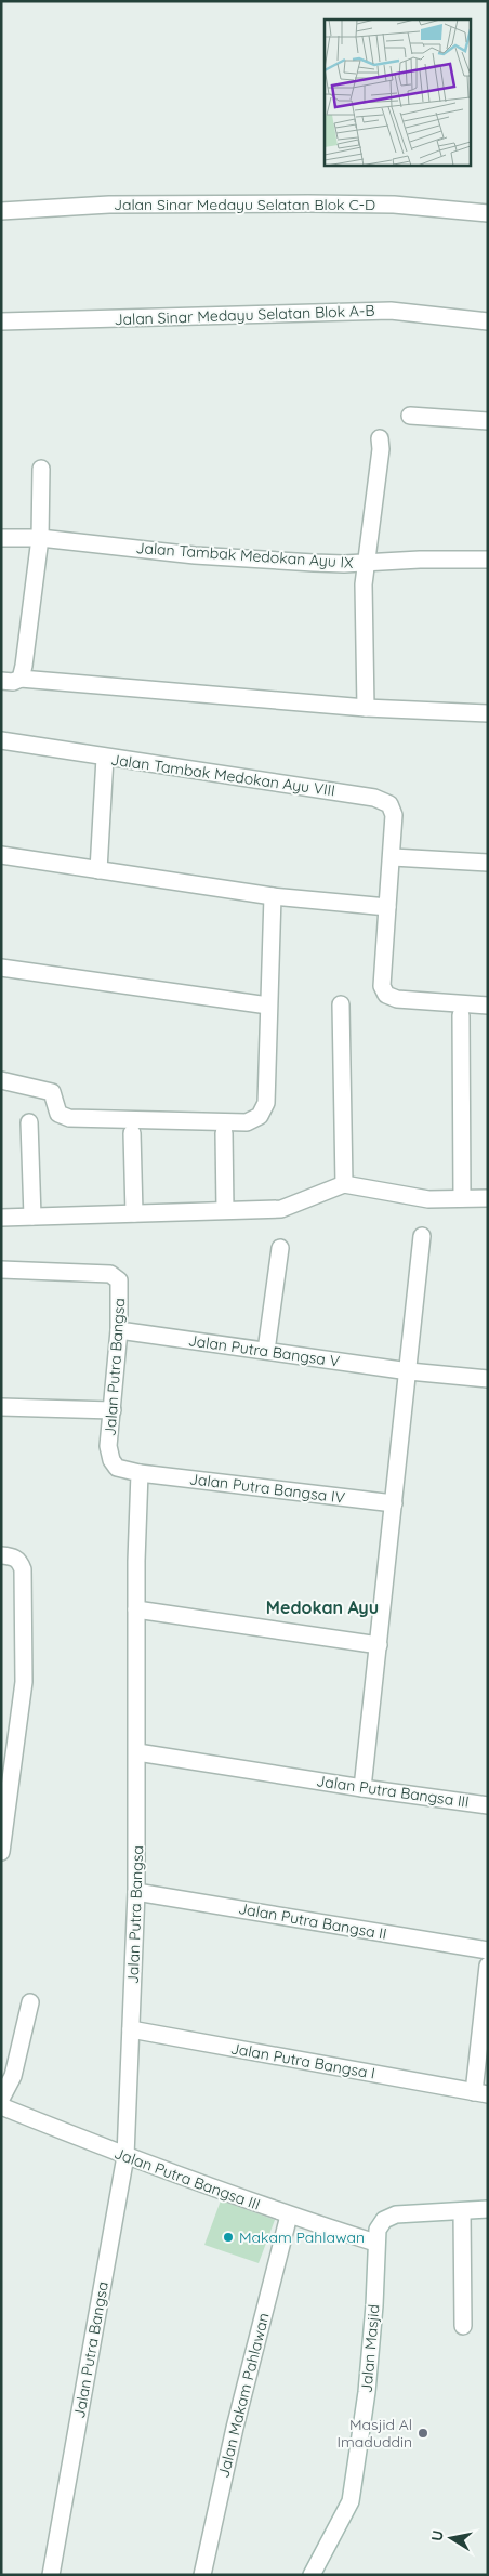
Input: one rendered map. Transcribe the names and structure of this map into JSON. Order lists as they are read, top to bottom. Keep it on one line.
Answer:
{"streets":{"street":["Jalan Sinar Medayu Selatan Blok C-D","Jalan Sinar Medayu Selatan Blok A-B","Jalan Tambak Medokan Ayu IX","Jalan Tambak Medokan Ayu VIII","Jalan Putra Bangsa V","Jalan Putra Bangsa","Jalan Putra Bangsa IV","Jalan Putra Bangsa III","Jalan Putra Bangsa II","Jalan Putra Bangsa I","Jalan Masjid","Jalan Makam Pahlawan"]},"crossings":[["Jalan Putra Bangsa V","Jalan Putra Bangsa"],["Jalan Putra Bangsa","Jalan Putra Bangsa IV"],["Jalan Putra Bangsa","Jalan Putra Bangsa III"],["Jalan Putra Bangsa","Jalan Putra Bangsa II"],["Jalan Putra Bangsa","Jalan Putra Bangsa I"],["Jalan Putra Bangsa III","Jalan Masjid"],["Jalan Putra Bangsa III","Jalan Makam Pahlawan"]],"districts":["Medokan Ayu"],"places":["Makam Pahlawan","Masjid Al Imaduddin"],"north":"left"}
